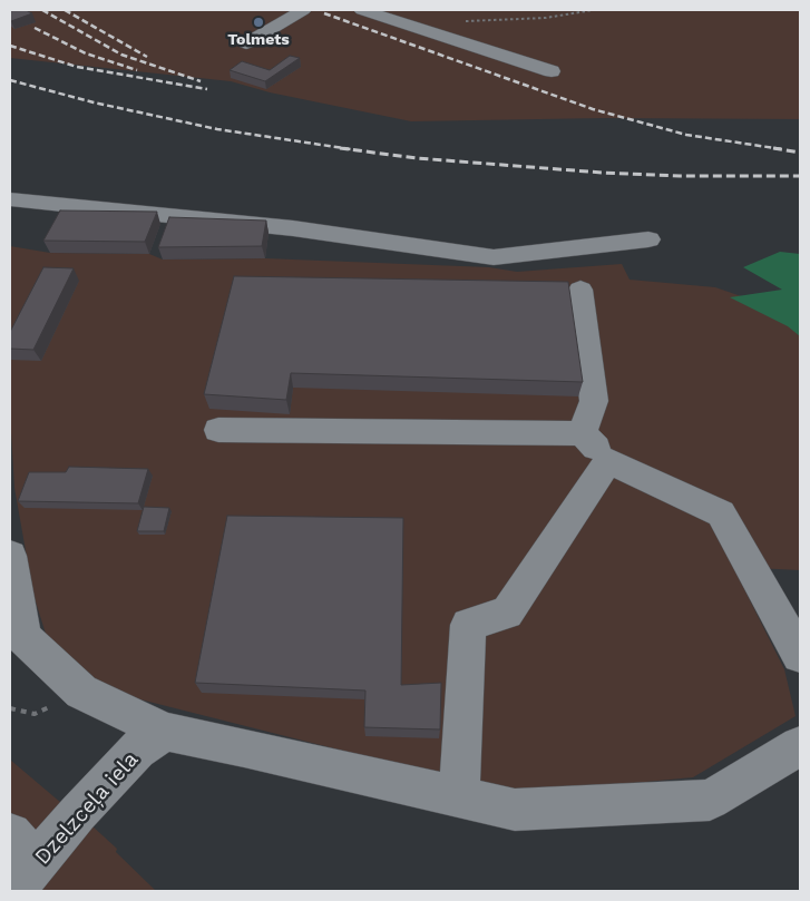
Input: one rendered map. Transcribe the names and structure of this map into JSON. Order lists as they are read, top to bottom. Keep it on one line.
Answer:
{"streets":{"street":["Dzelzceļa iela"]},"places":["Tolmets"]}
